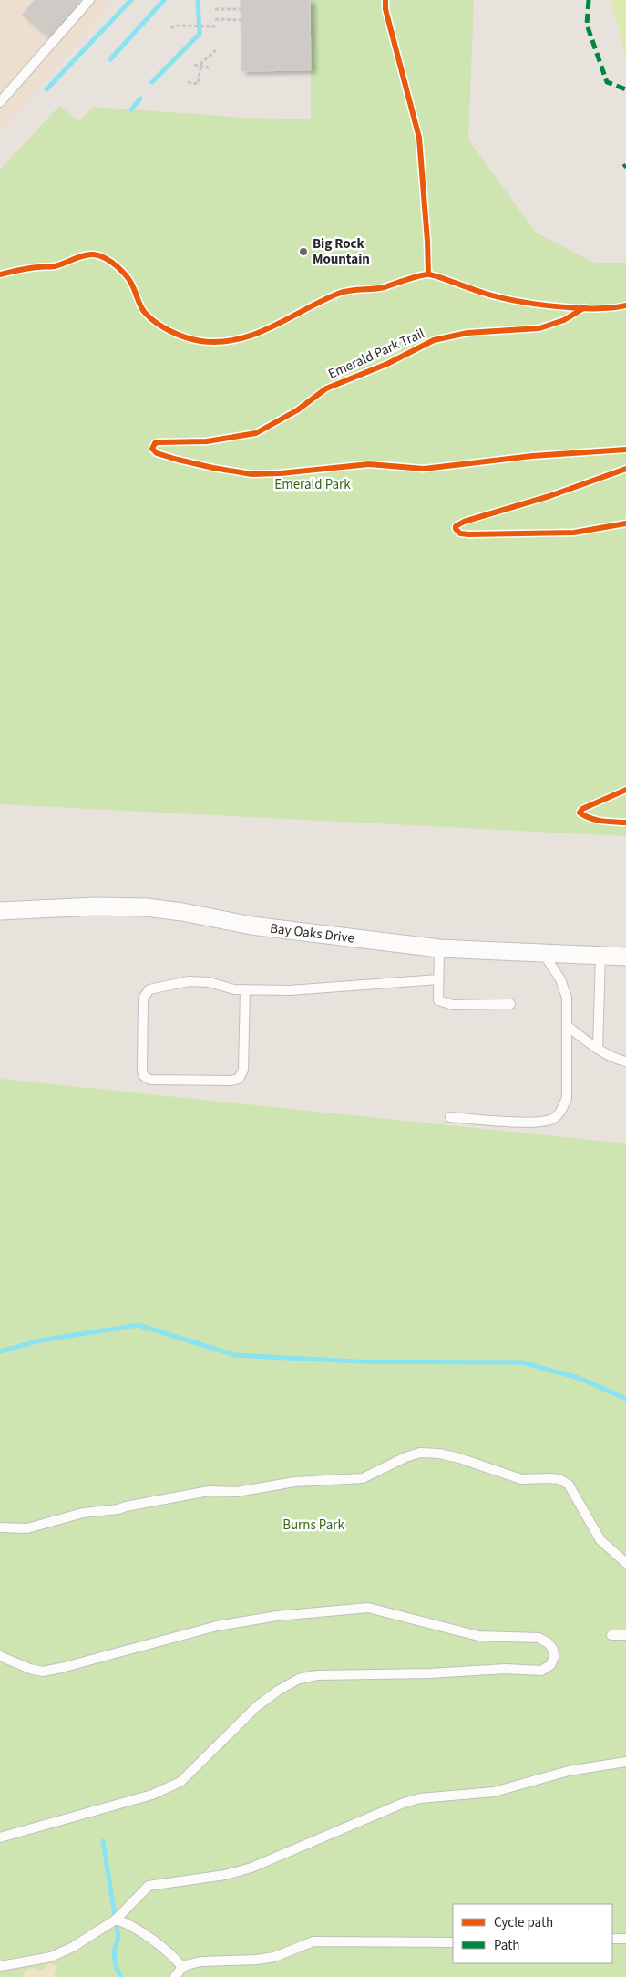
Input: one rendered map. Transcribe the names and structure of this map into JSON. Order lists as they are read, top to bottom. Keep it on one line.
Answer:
{"streets":{"street":["Bay Oaks Drive"],"cycle path":["Emerald Park Trail"]},"parks":["Emerald Park","Burns Park"],"places":["Big Rock Mountain"],"legend":["Cycle path","Path"]}
